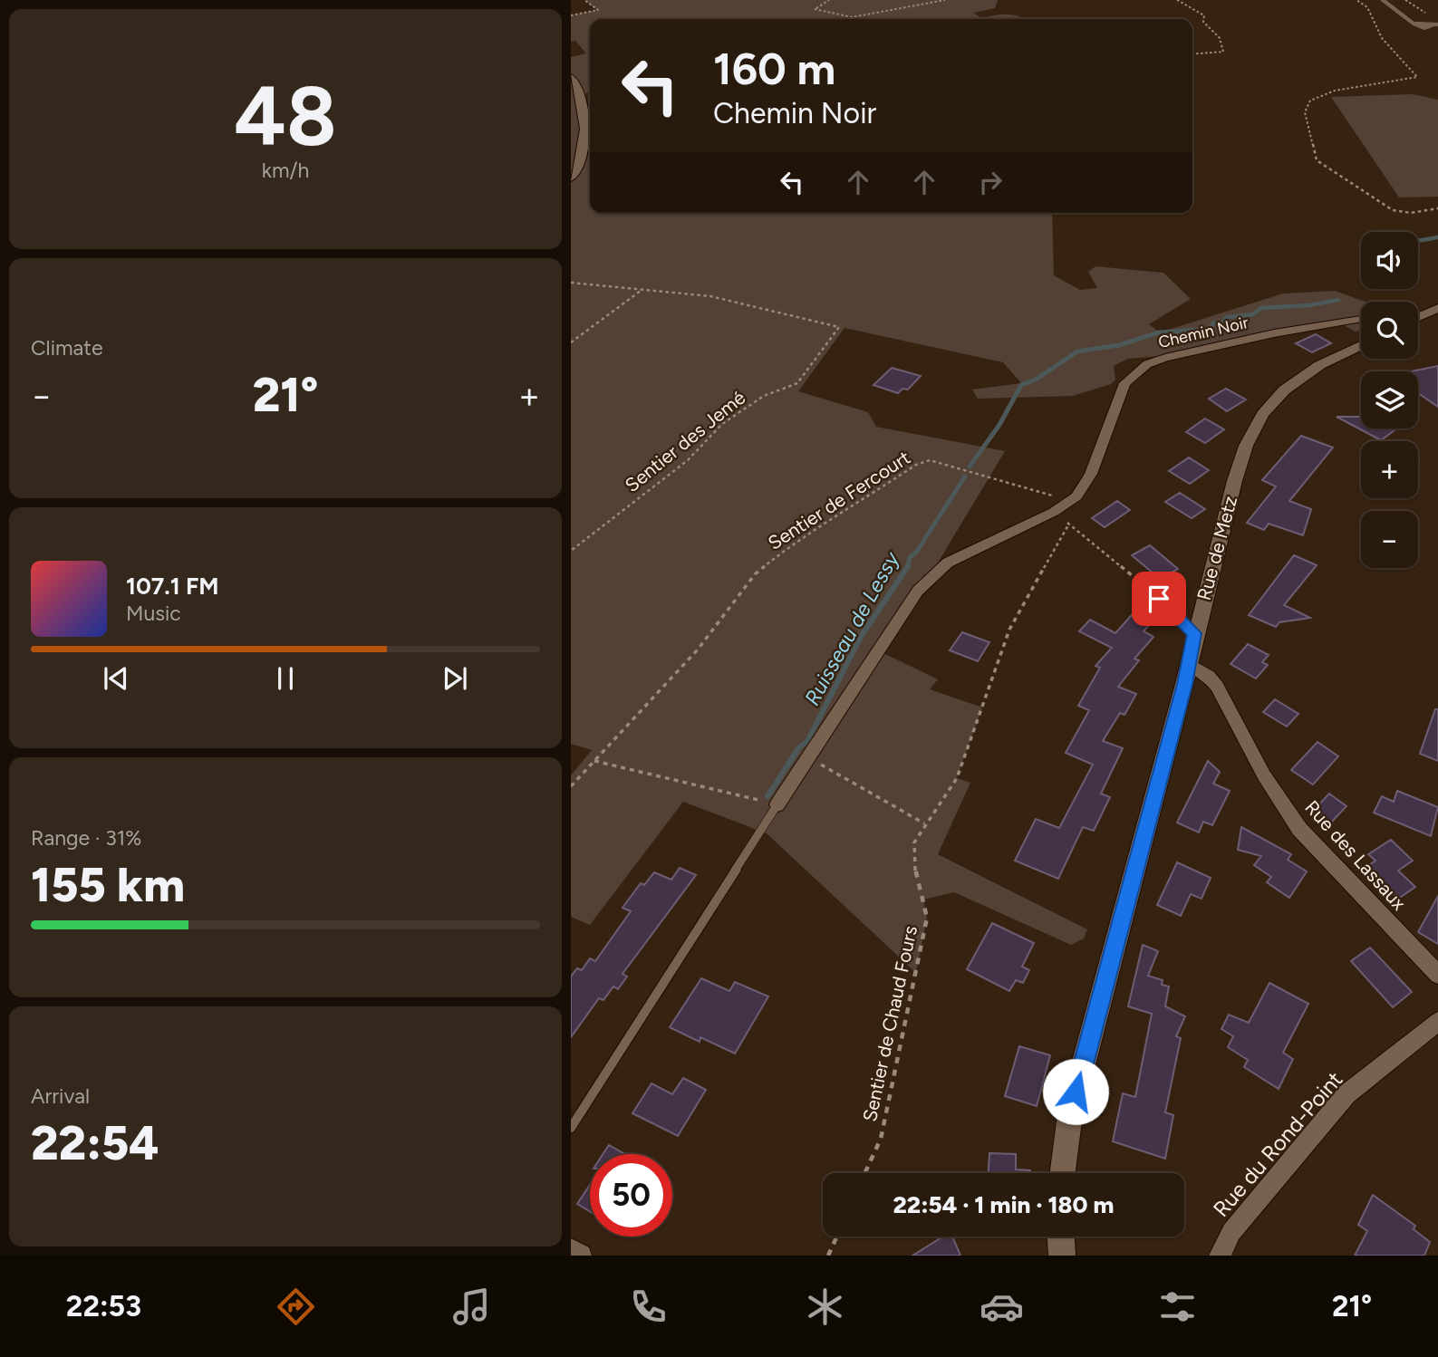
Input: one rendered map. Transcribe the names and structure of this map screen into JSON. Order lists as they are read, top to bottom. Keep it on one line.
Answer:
{"streets":{"main road":["Rue de Metz"],"street":["Chemin Noir","Rue des Lassaux","Rue du Rond-Point"],"path":["Sentier des Jemé","Sentier de Fercourt","Sentier de Chaud Fours"]},"crossings":[["Chemin Noir","Sentier de Fercourt"],["Rue de Metz","Rue des Lassaux"]],"water":["Ruisseau de Lessy"],"page":{"tile":[["48","km/h"],"Climate",["Range · 31%","155 km"],["Arrival","22:54"]],"turn":["160 m","Chemin Noir"],"map_buttons":["+","−"],"heat":["−","21°","+"],"song":["107.1 FM","Music"],"limit":"50","trip":"22:54 · 1 min · 180 m","tabs":["22:53","21°"]}}
